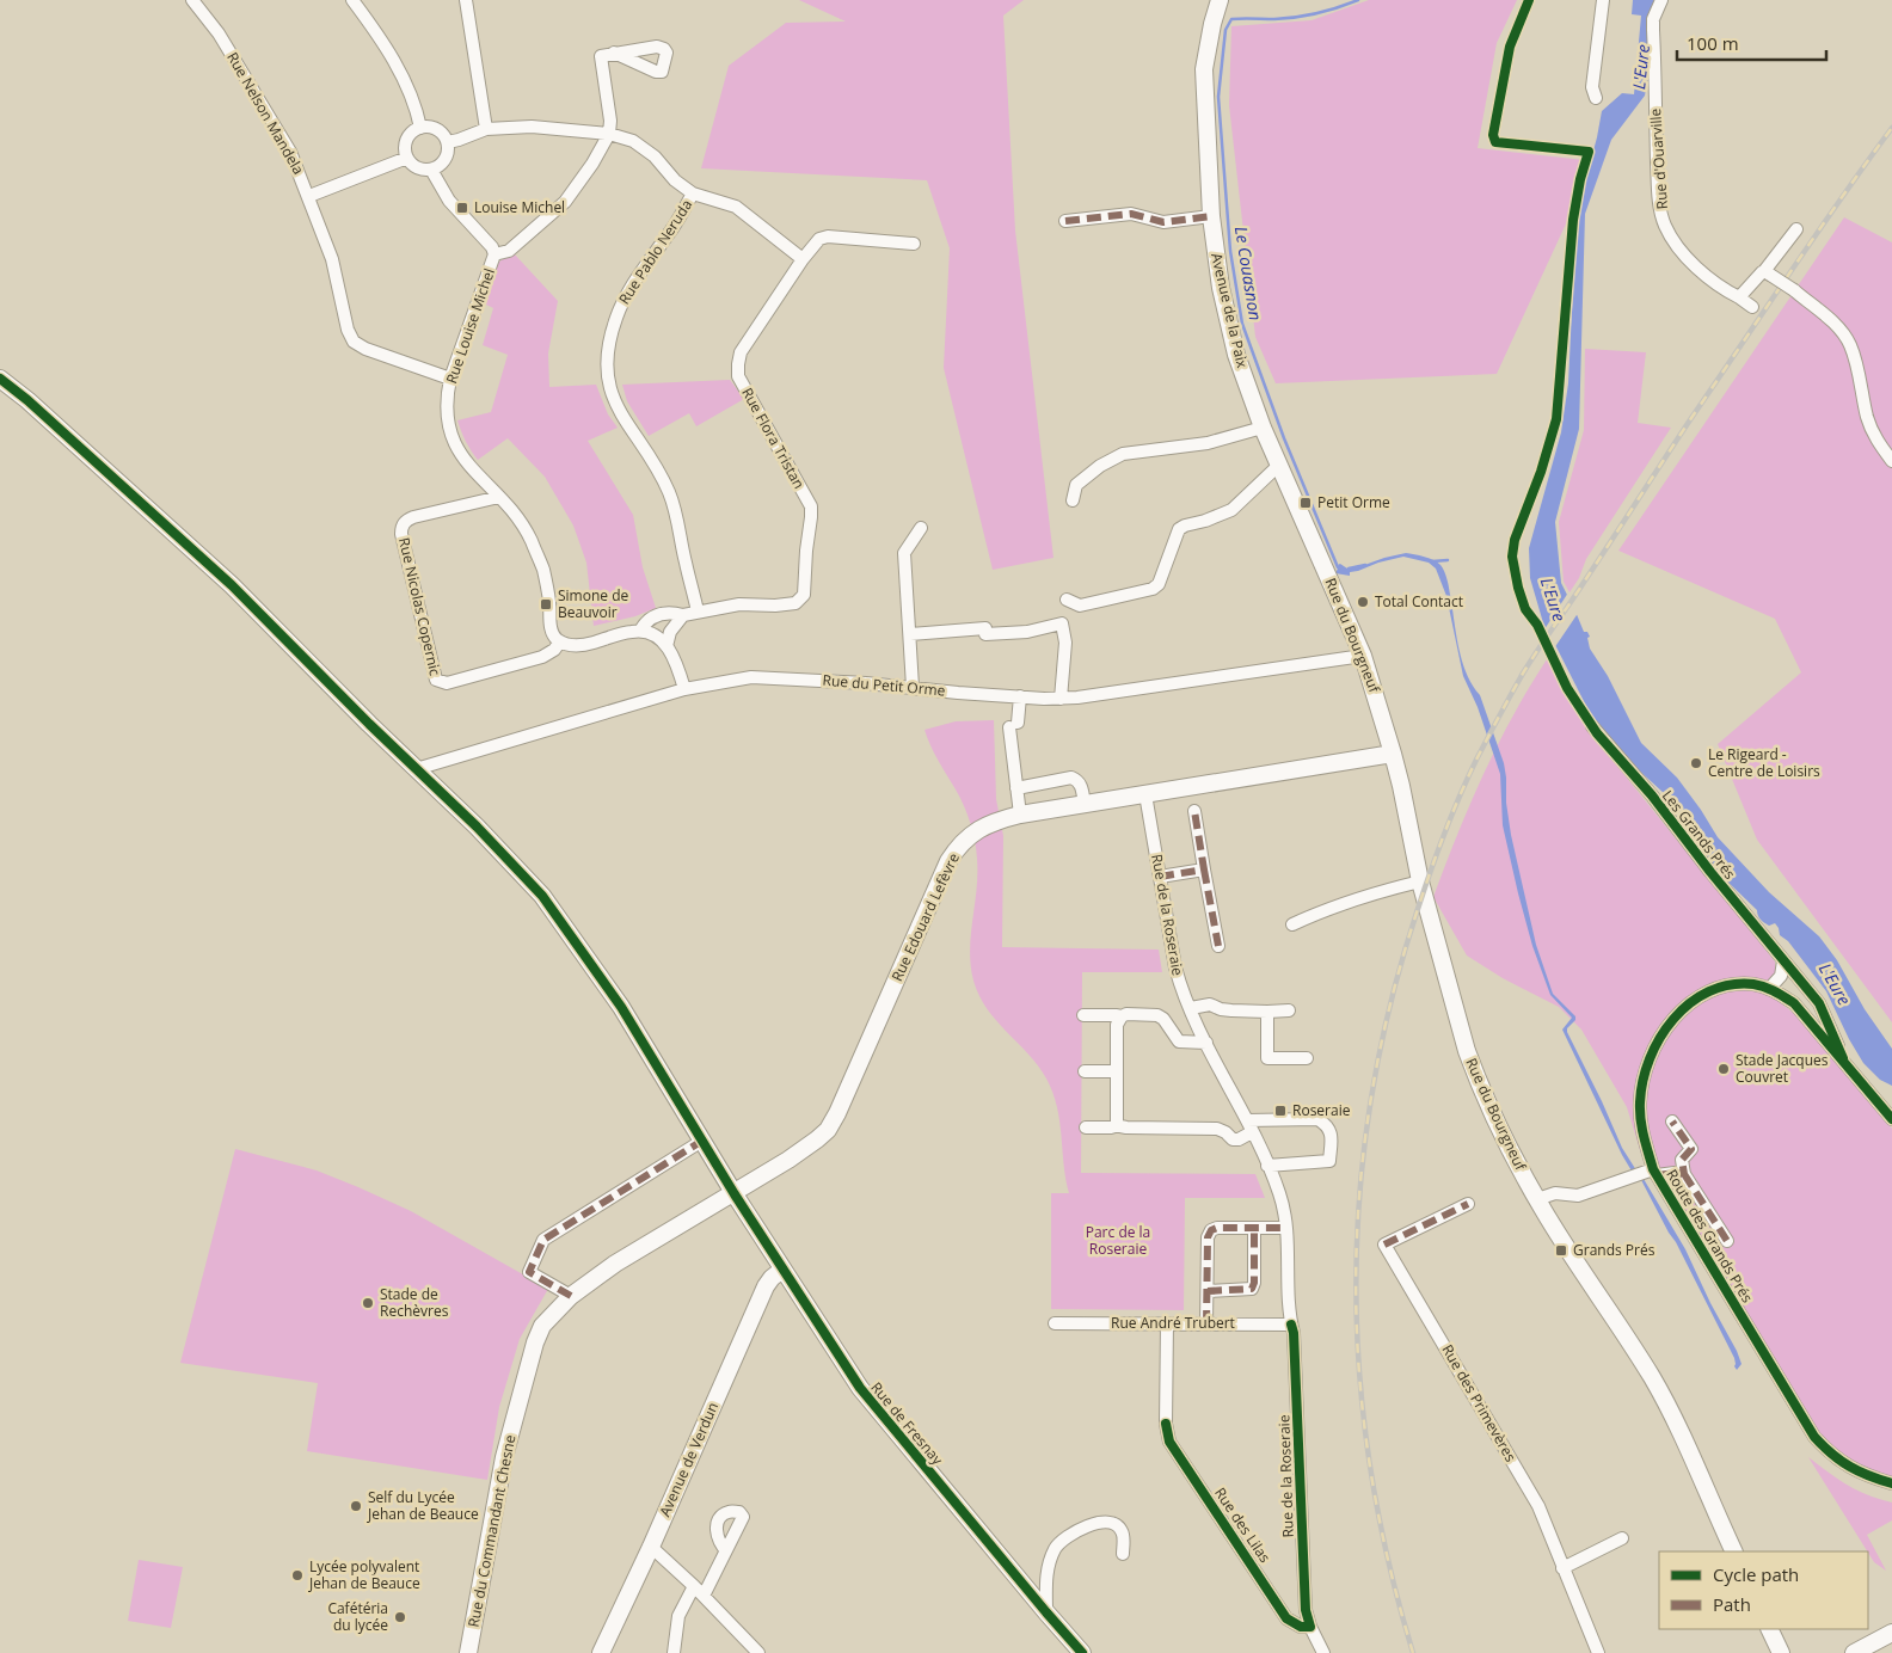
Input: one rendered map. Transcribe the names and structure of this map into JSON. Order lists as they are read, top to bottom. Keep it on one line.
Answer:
{"streets":{"street":["Rue Nelson Mandela","Rue d'Ouarville","Rue Pablo Neruda","Avenue de la Paix","Rue Louise Michel","Rue Flora Tristan","Rue Nicolas Copernic","Rue du Bourgneuf","Rue du Petit Orme","Les Grands Prés","Rue de la Roseraie","Rue Edouard Lefèvre","Route des Grands Prés","Rue André Trubert","Rue des Primevères","Rue de Fresnay","Avenue de Verdun","Rue des Lilas","Rue du Commandant Chesne"]},"crossings":[["Rue Nelson Mandela","Rue Louise Michel"],["Rue Pablo Neruda","Rue Flora Tristan"],["Avenue de la Paix","Rue du Bourgneuf"],["Rue Louise Michel","Rue Nicolas Copernic"],["Rue du Bourgneuf","Rue du Petit Orme"],["Rue du Bourgneuf","Rue Edouard Lefèvre"],["Rue du Petit Orme","Rue de Fresnay"],["Les Grands Prés","Route des Grands Prés"],["Rue de la Roseraie","Rue Edouard Lefèvre"],["Rue de la Roseraie","Rue André Trubert"],["Rue de la Roseraie","Rue des Lilas"],["Rue Edouard Lefèvre","Rue de Fresnay"],["Rue Edouard Lefèvre","Rue du Commandant Chesne"],["Rue André Trubert","Rue des Lilas"],["Rue de Fresnay","Avenue de Verdun"],["Rue de Fresnay","Rue du Commandant Chesne"]],"water":["L'Eure","Le Couasnon"],"parks":["Parc de la Roseraie"],"places":{"transit":["Louise Michel","Petit Orme","Simone de Beauvoir","Roseraie","Grands Prés"],"other":["Total Contact","Le Rigeard - Centre de Loisirs","Stade Jacques Couvret","Stade de Rechèvres","Self du Lycée Jehan de Beauce","Lycée polyvalent Jehan de Beauce","Cafétéria du lycée"]},"legend":["Cycle path","Path"],"scale_bar":"100 m"}
